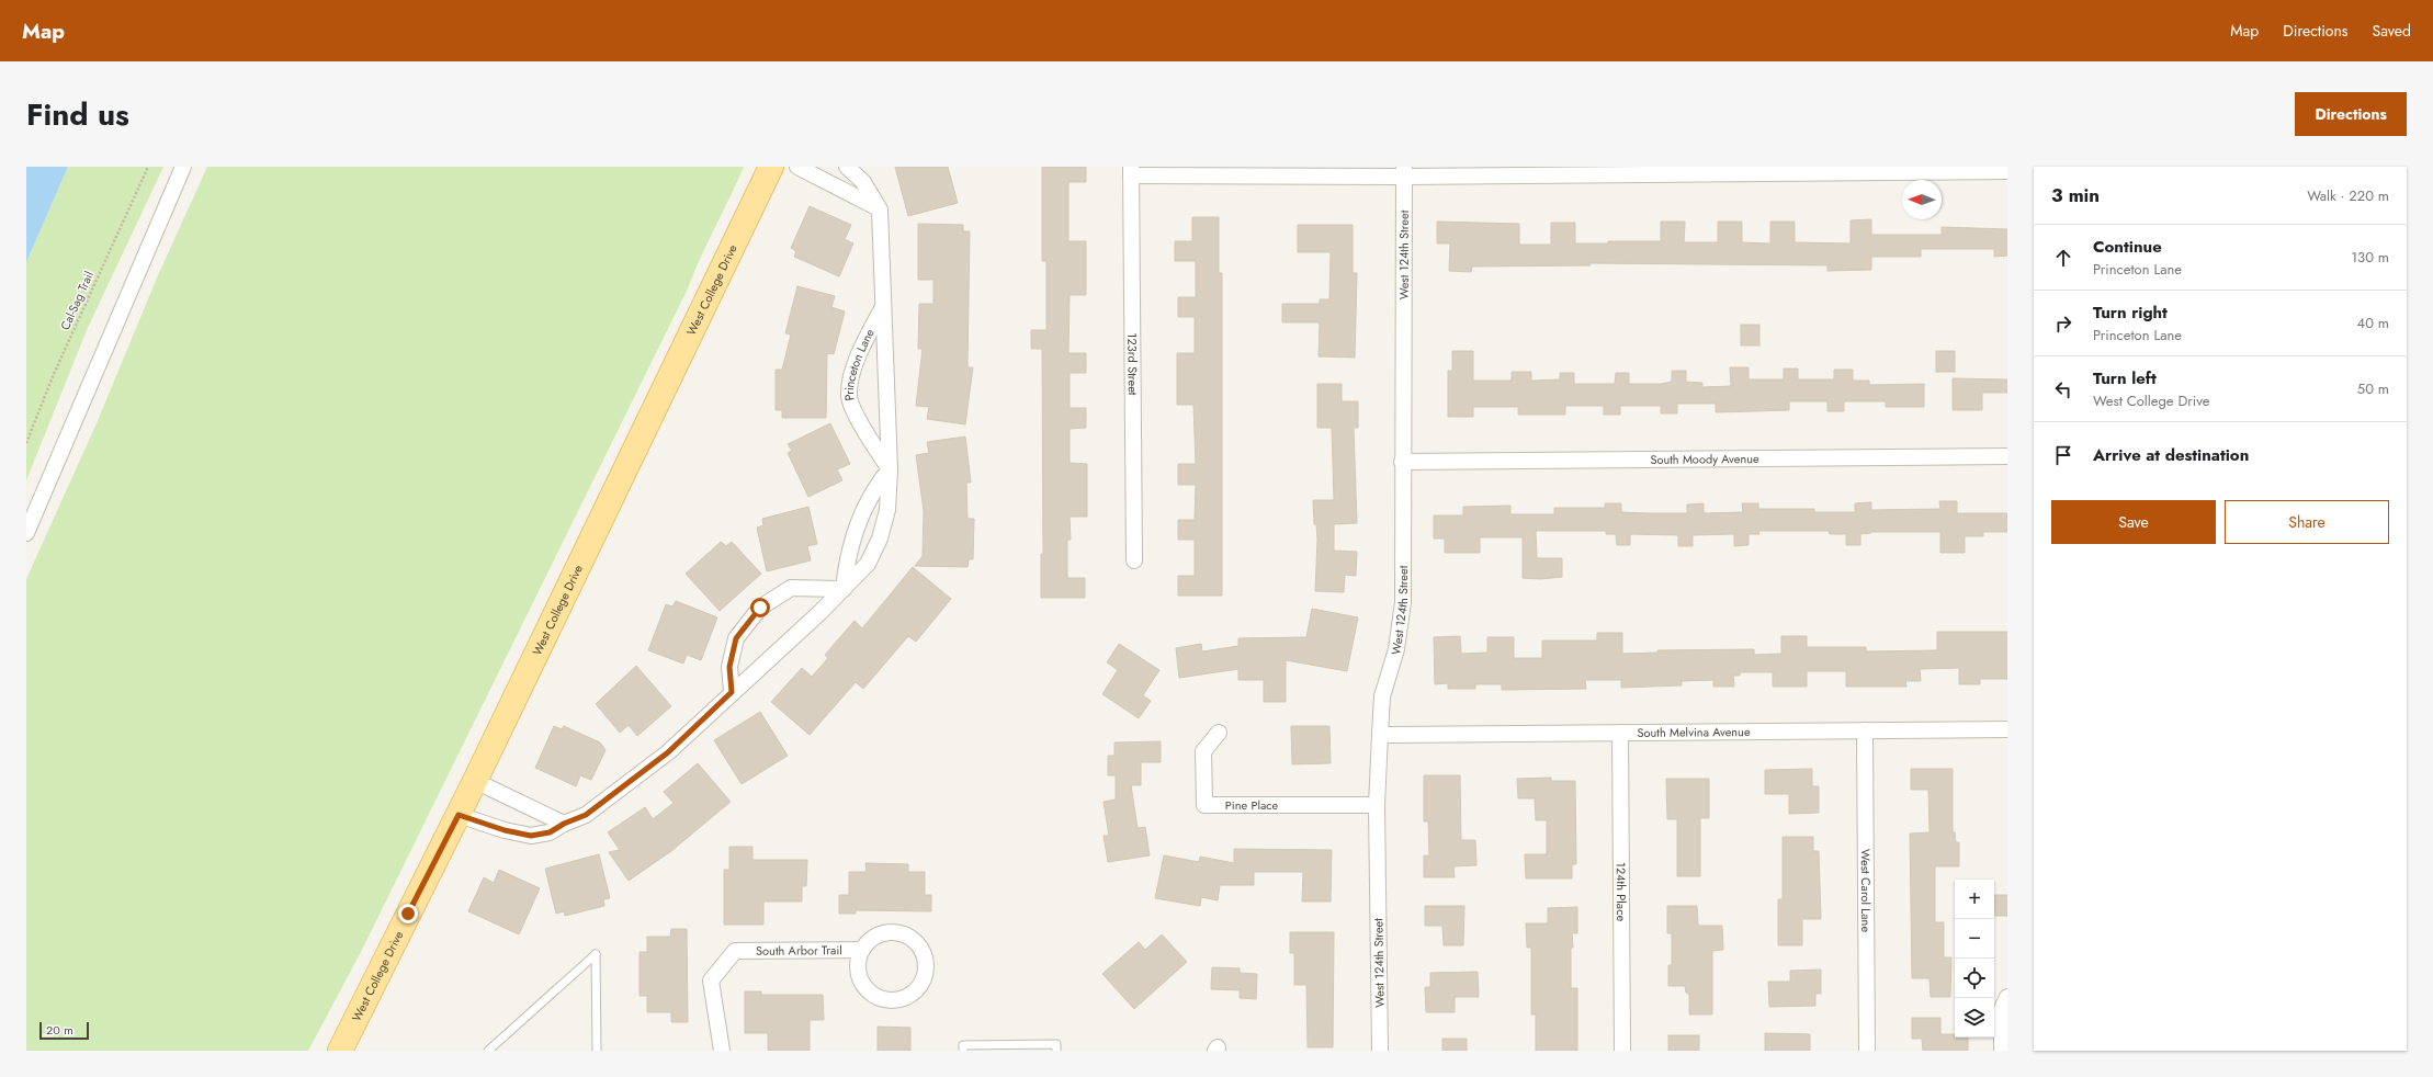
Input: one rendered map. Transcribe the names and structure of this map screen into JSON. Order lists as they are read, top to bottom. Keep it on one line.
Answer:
{"streets":{"main road":["West College Drive"],"street":["West 124th Street","123rd Street","Princeton Lane","South Moody Avenue","South Melvina Avenue","Pine Place","West Carol Lane","124th Place","South Arbor Trail"],"path":["Cal-Sag Trail"]},"crossings":[["West 124th Street","South Moody Avenue"],["West 124th Street","South Melvina Avenue"],["West 124th Street","Pine Place"],["West College Drive","Princeton Lane"],["South Melvina Avenue","West Carol Lane"],["South Melvina Avenue","124th Place"]],"scale_bar":"20 m","north":"left","page":{"header":"Map","nav":["Map","Directions","Saved"],"title":"Find us","buttons":["Directions",["Save","Share"]],"heading":["3 min","Walk · 220 m"],"list":[["Continue","Princeton Lane","130 m"],["Turn right","Princeton Lane","40 m"],["Turn left","West College Drive","50 m"],"Arrive at destination"],"map_buttons":["+","−"],"scale":"20 m"}}
